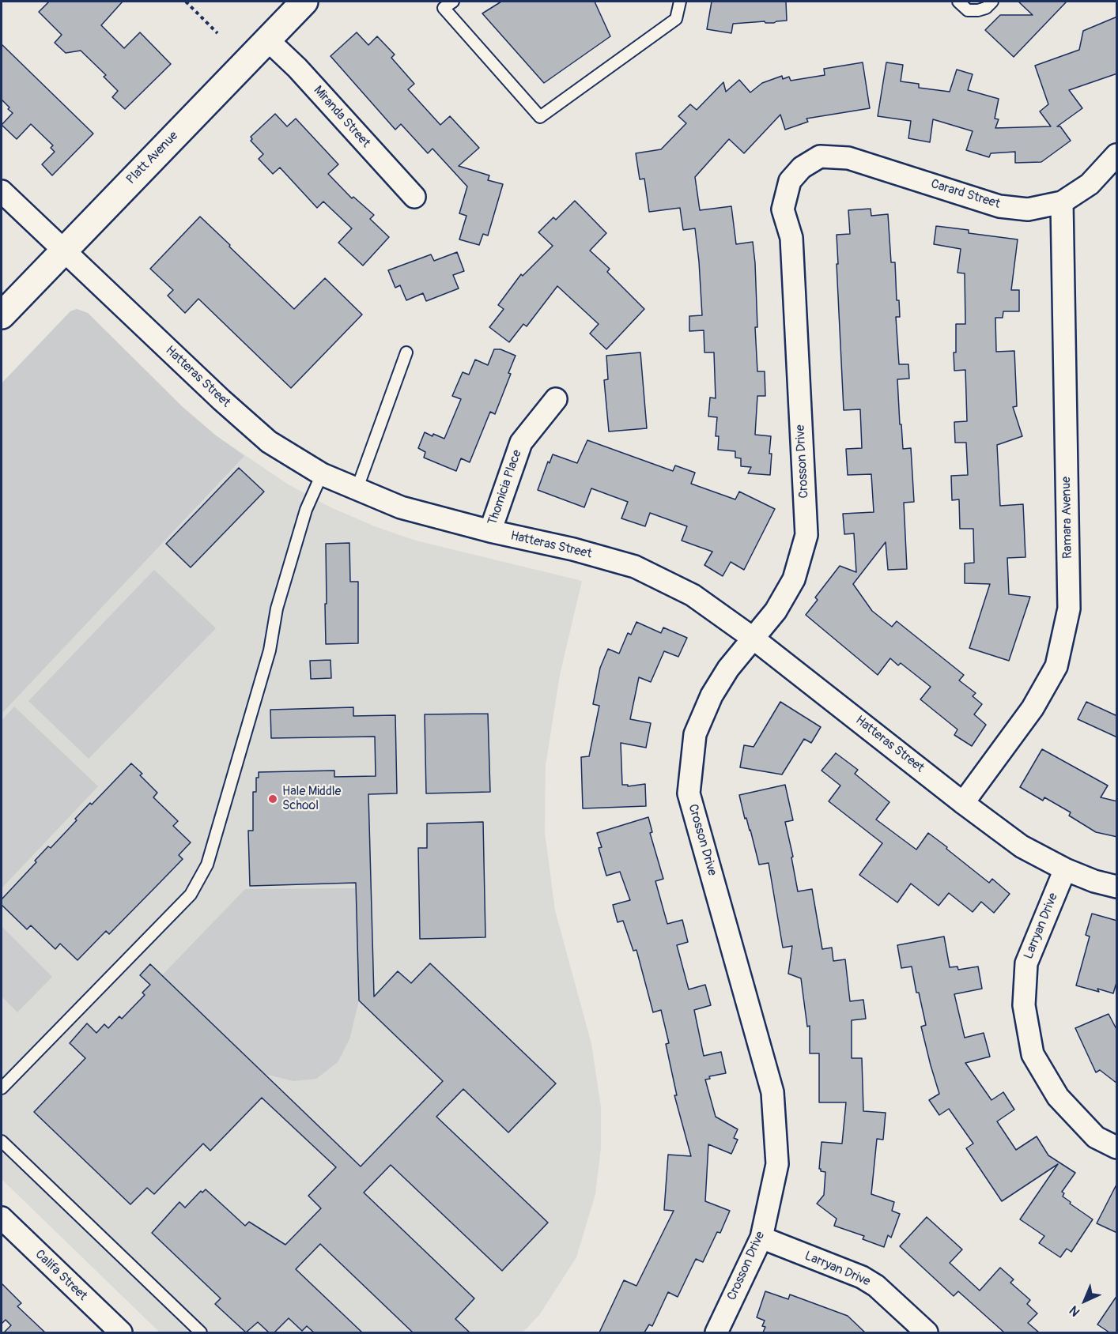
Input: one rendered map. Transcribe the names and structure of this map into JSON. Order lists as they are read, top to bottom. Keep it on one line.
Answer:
{"streets":{"main road":["Platt Avenue"],"street":["Miranda Street","Carard Street","Hatteras Street","Crosson Drive","Thomicia Place","Ramara Avenue","Larryan Drive","Califa Street"]},"crossings":[["Miranda Street","Platt Avenue"],["Platt Avenue","Hatteras Street"],["Carard Street","Crosson Drive"],["Carard Street","Ramara Avenue"],["Hatteras Street","Crosson Drive"],["Hatteras Street","Thomicia Place"],["Hatteras Street","Ramara Avenue"],["Hatteras Street","Larryan Drive"],["Crosson Drive","Larryan Drive"]],"places":["Hale Middle School"],"north":"bottom left"}
